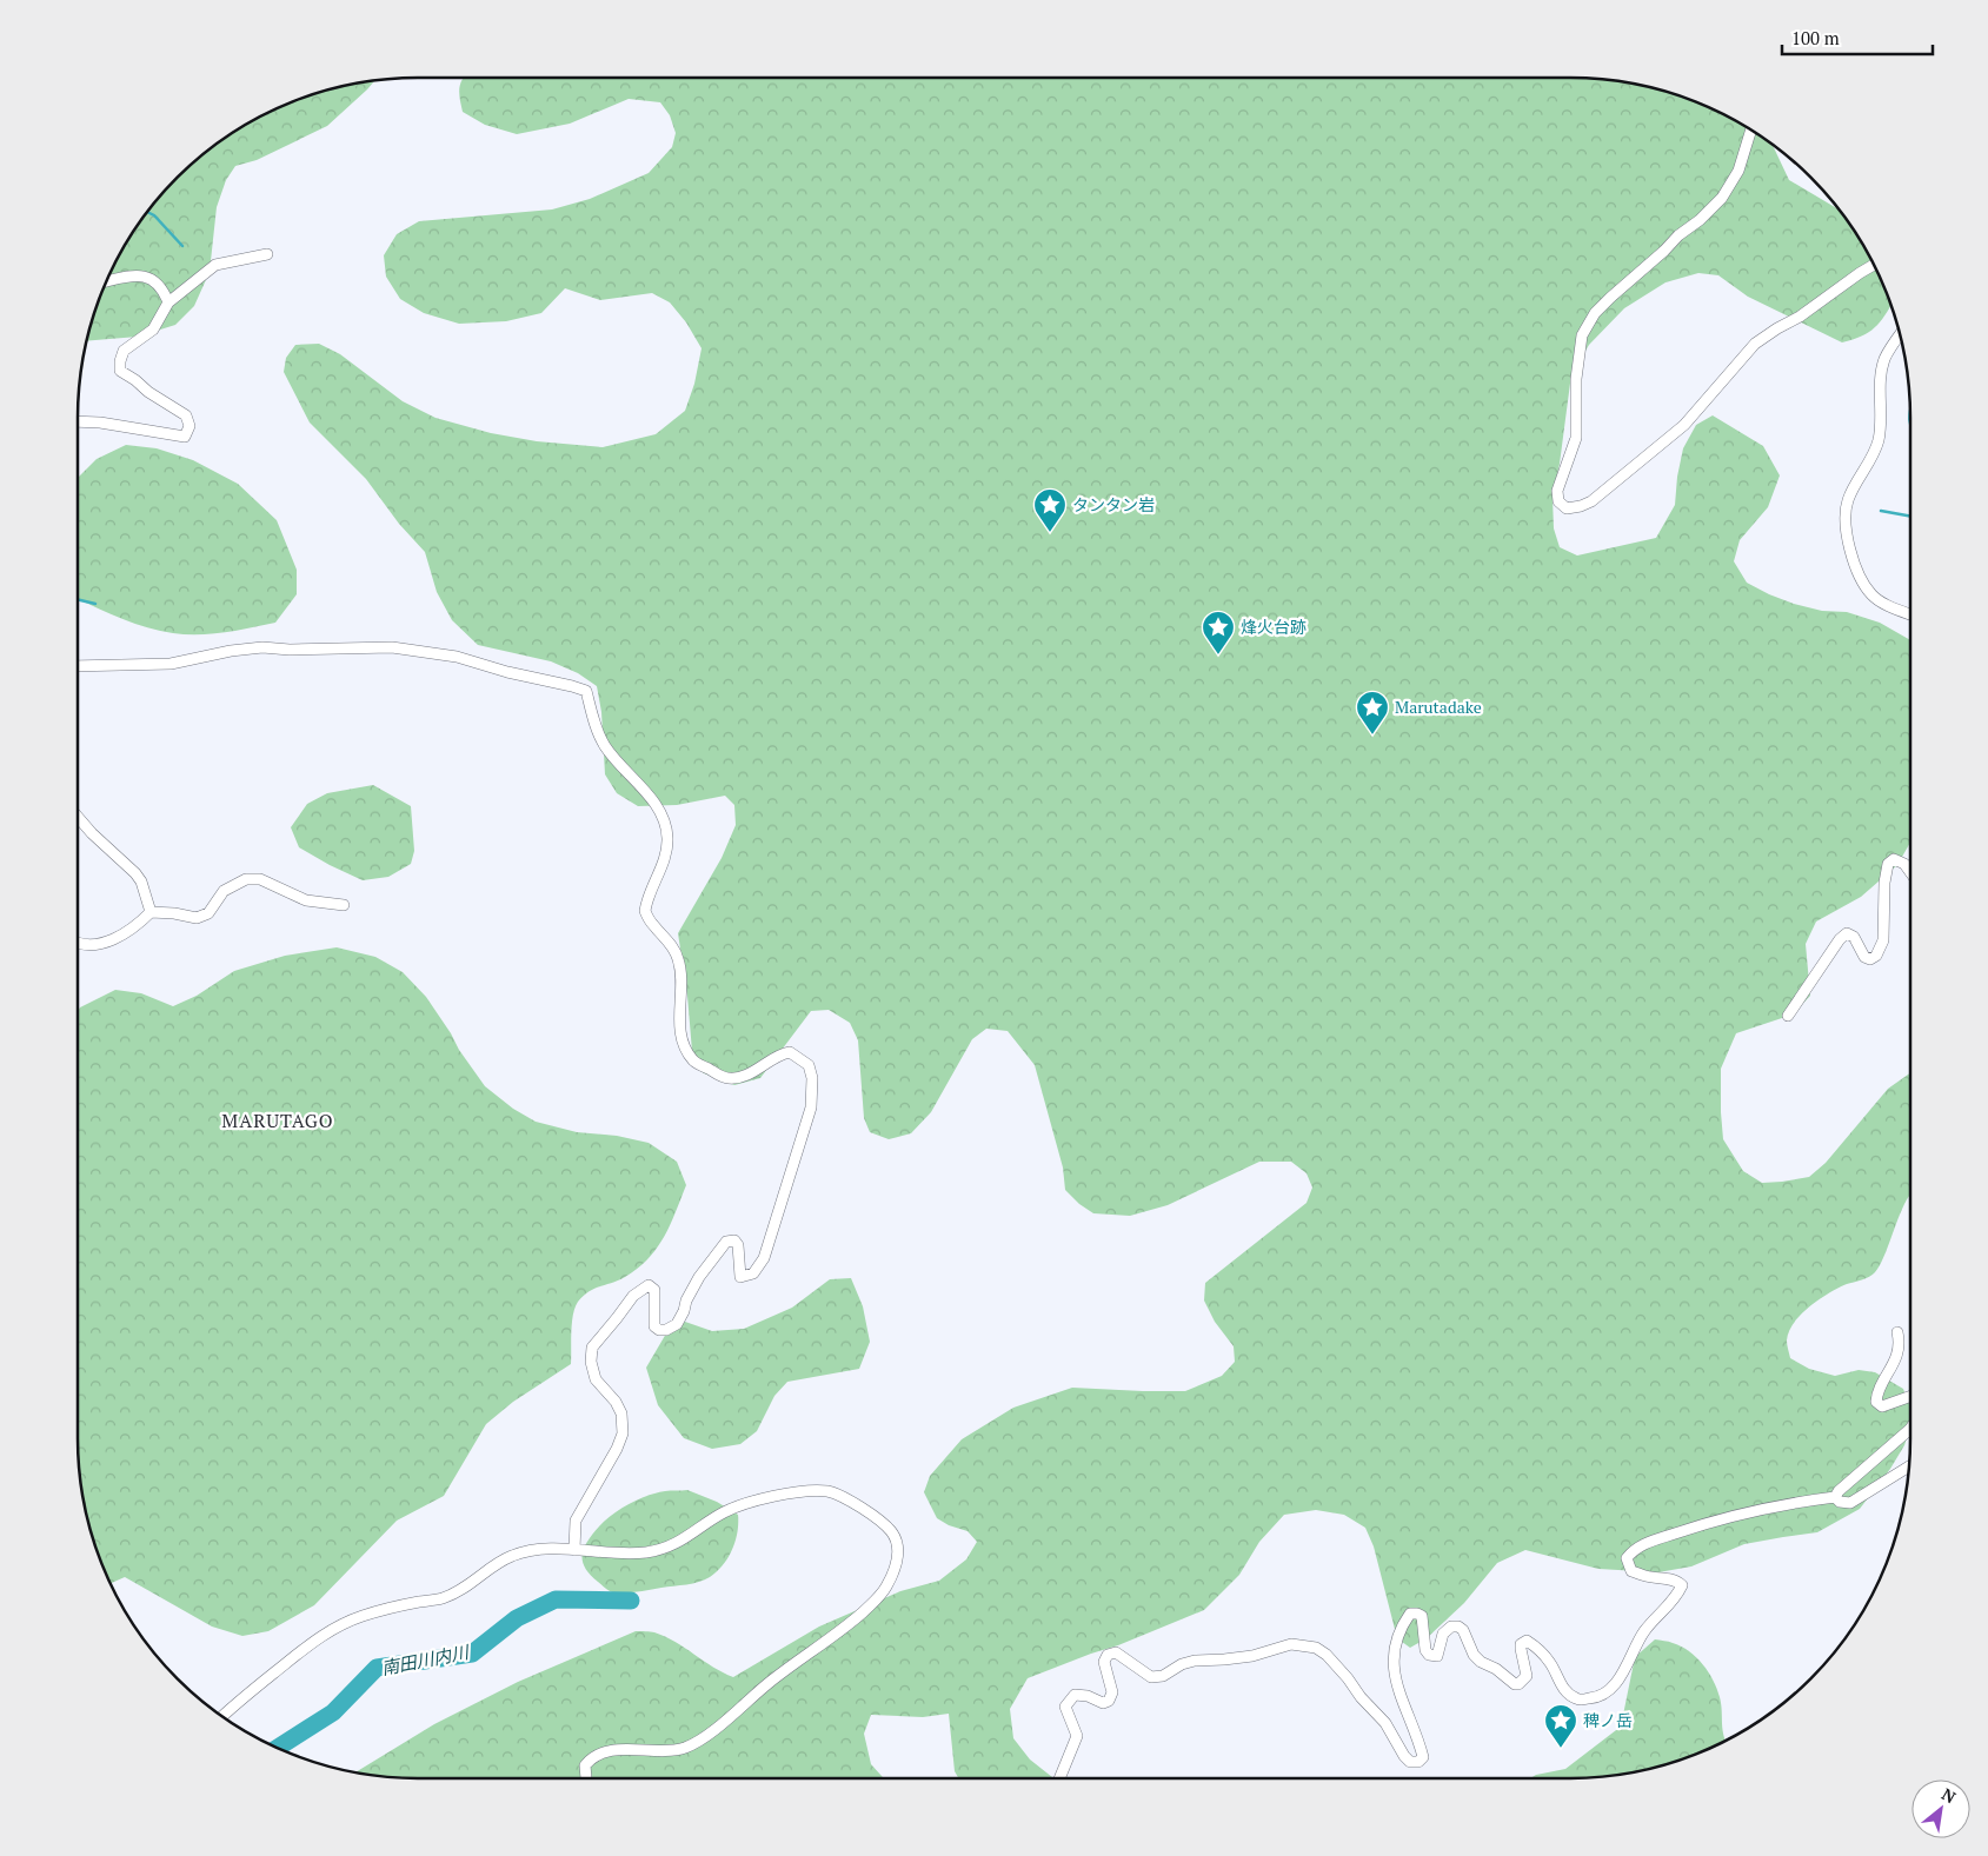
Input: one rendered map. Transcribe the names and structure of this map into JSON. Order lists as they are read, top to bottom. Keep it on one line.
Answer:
{"districts":["MARUTAGO"],"water":["南田川内川"],"places":{"place":["タンタン岩","烽火台跡","Marutadake","稗ノ岳"]},"scale_bar":"100 m","north":"top right"}
